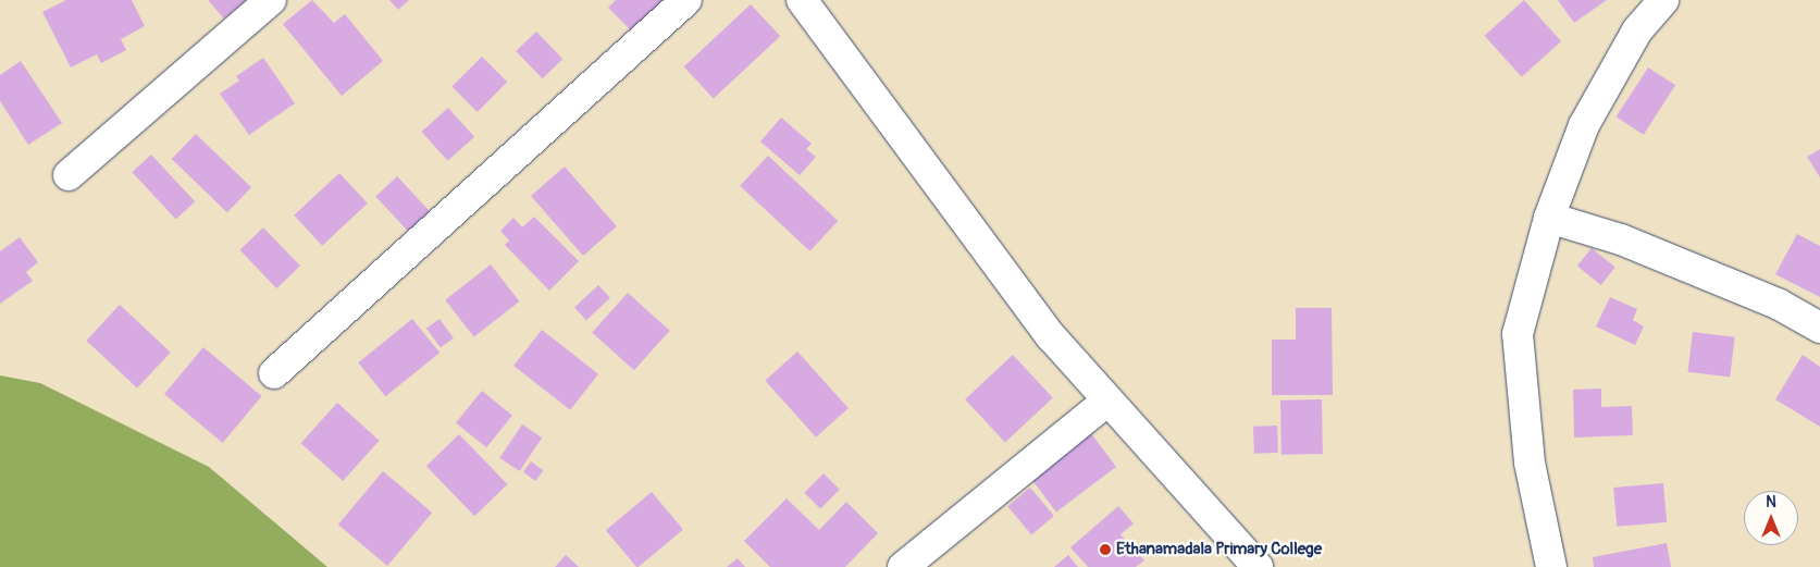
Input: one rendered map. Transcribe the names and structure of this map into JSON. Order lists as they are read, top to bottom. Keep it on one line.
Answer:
{"places":["Ethanamadala Primary College"],"north":"top"}
